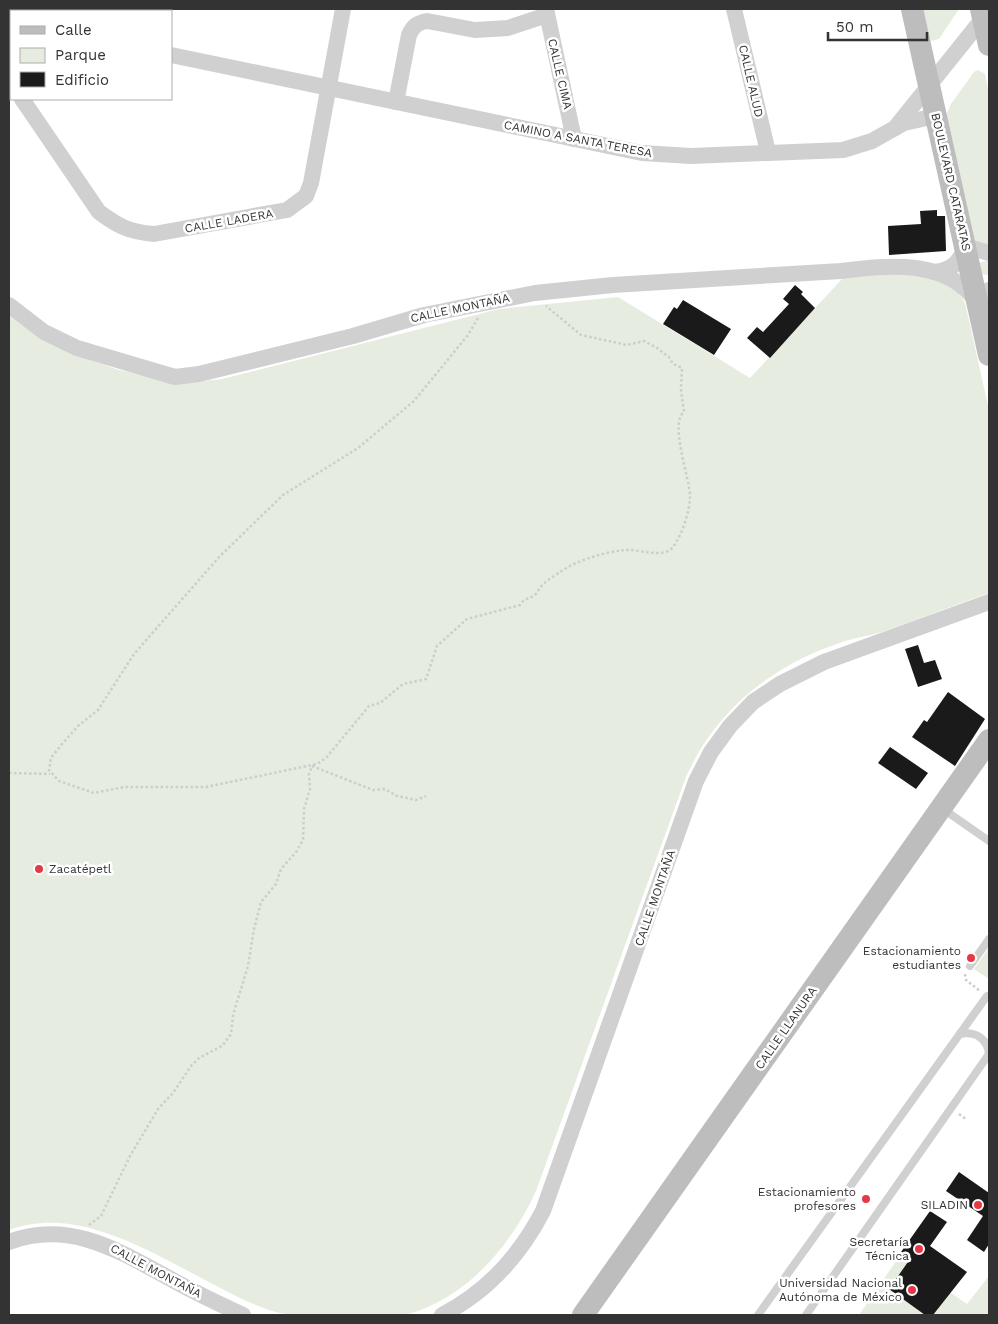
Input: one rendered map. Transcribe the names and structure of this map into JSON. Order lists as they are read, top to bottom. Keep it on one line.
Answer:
{"streets":{"street":["CALLE CIMA","CALLE ALUD","CAMINO A SANTA TERESA","BOULEVARD CATARATAS","CALLE LADERA","CALLE MONTAÑA","CALLE LLANURA"]},"crossings":[["CALLE CIMA","CAMINO A SANTA TERESA"],["CALLE ALUD","CAMINO A SANTA TERESA"],["CAMINO A SANTA TERESA","BOULEVARD CATARATAS"],["CAMINO A SANTA TERESA","CALLE LADERA"],["BOULEVARD CATARATAS","CALLE MONTAÑA"]],"places":["Zacatépetl","Estacionamiento estudiantes","Estacionamiento profesores","SILADIN","Secretaría Técnica","Universidad Nacional Autónoma de México"],"legend":["Calle","Parque","Edificio"],"scale_bar":"50 m"}
